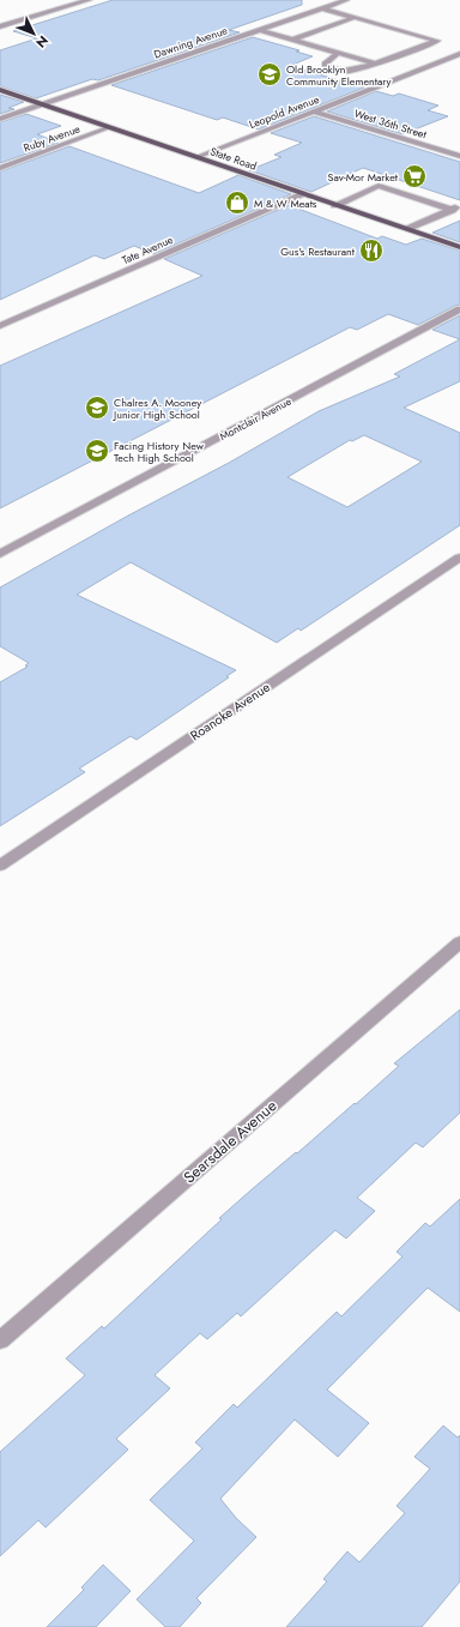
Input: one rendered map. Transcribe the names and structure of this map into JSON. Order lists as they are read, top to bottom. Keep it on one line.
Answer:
{"streets":{"main road":["State Road"],"street":["Dawning Avenue","Leopold Avenue","West 36th Street","Ruby Avenue","Tate Avenue","Montclair Avenue","Roanoke Avenue","Searsdale Avenue"]},"crossings":[["Dawning Avenue","State Road"],["Leopold Avenue","West 36th Street"],["Leopold Avenue","State Road"],["Ruby Avenue","State Road"],["State Road","Tate Avenue"]],"places":{"school or university":["Old Brooklyn Community Elementary","Chalres A. Mooney Junior High School","Facing History New Tech High School"],"supermarket":["Sav-Mor Market"],"shop":["M & W Meats"],"restaurant":["Gus's Restaurant"]},"north":"bottom right"}
